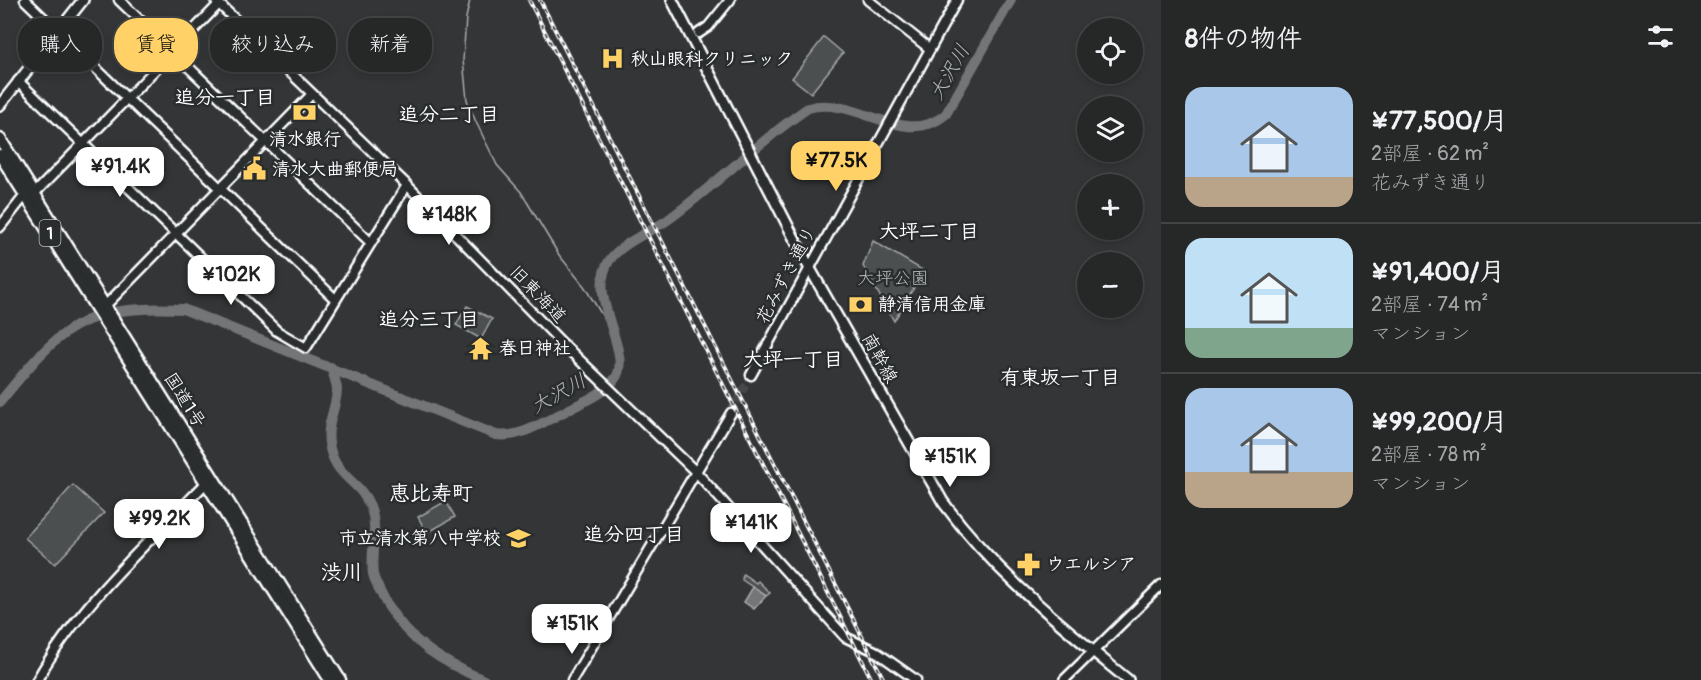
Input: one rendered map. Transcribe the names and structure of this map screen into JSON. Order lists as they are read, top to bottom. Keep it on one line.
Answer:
{"streets":{"highway":["1","国道1号"],"main road":["南幹線"],"street":["花みずき通り","旧東海道"]},"crossings":[["花みずき通り","南幹線"]],"districts":["追分一丁目","追分二丁目","大坪二丁目","追分三丁目","大坪一丁目","有東坂一丁目","恵比寿町","追分四丁目","渋川"],"water":["大沢川"],"parks":["大坪公園"],"places":{"hospital":["秋山眼科クリニック"],"bank":["清水銀行","静清信用金庫"],"public building":["清水大曲郵便局"],"temple":["春日神社"],"school or university":["市立清水第八中学校"],"pharmacy":["ウエルシア"]},"page":{"heading":"8件の物件","map_buttons":["+","−"],"chip":["購入","賃貸","絞り込み","新着"],"list":[{"name":"¥77,500/月","note":"2部屋 · 62 m² · 花みずき通り"},{"name":"¥91,400/月","note":"2部屋 · 74 m² · マンション"},{"name":"¥99,200/月","note":"2部屋 · 78 m² · マンション"}],"price":["¥77.5K","¥91.4K","¥148K","¥102K","¥151K","¥99.2K","¥141K","¥151K"]}}
